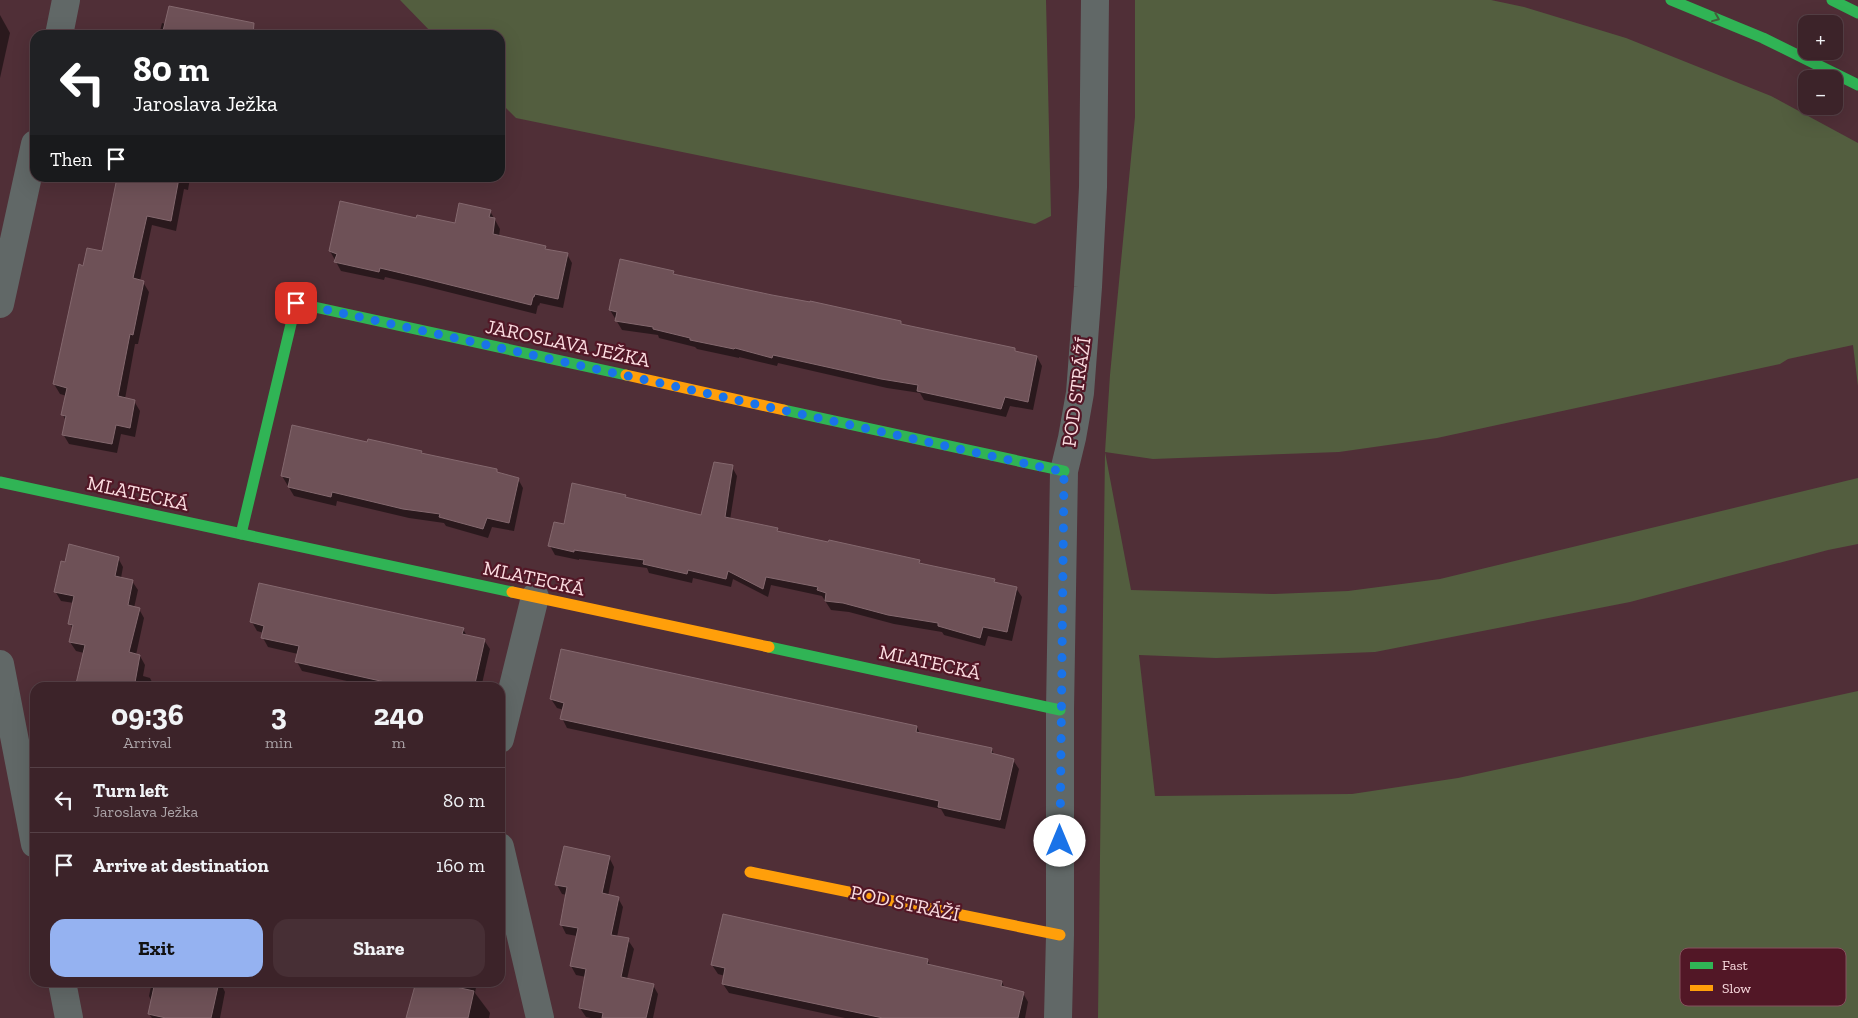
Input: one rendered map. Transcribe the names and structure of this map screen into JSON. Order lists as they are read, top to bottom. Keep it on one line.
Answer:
{"streets":{"street":["JAROSLAVA JEŽKA","POD STRÁŽÍ","MLATECKÁ"]},"crossings":[["JAROSLAVA JEŽKA","POD STRÁŽÍ"],["JAROSLAVA JEŽKA","MLATECKÁ"],["POD STRÁŽÍ","MLATECKÁ"]],"legend":["Fast","Slow"],"page":{"map_buttons":["+","−"],"turn":["80 m","Jaroslava Ježka"],"then":"Then","eta":["09:36","Arrival","3","min","240","m"],"list":[{"name":"Turn left","note":"Jaroslava Ježka","value":"80 m"},{"name":"Arrive at destination","value":"160 m"}],"buttons":["Exit","Share"]}}
